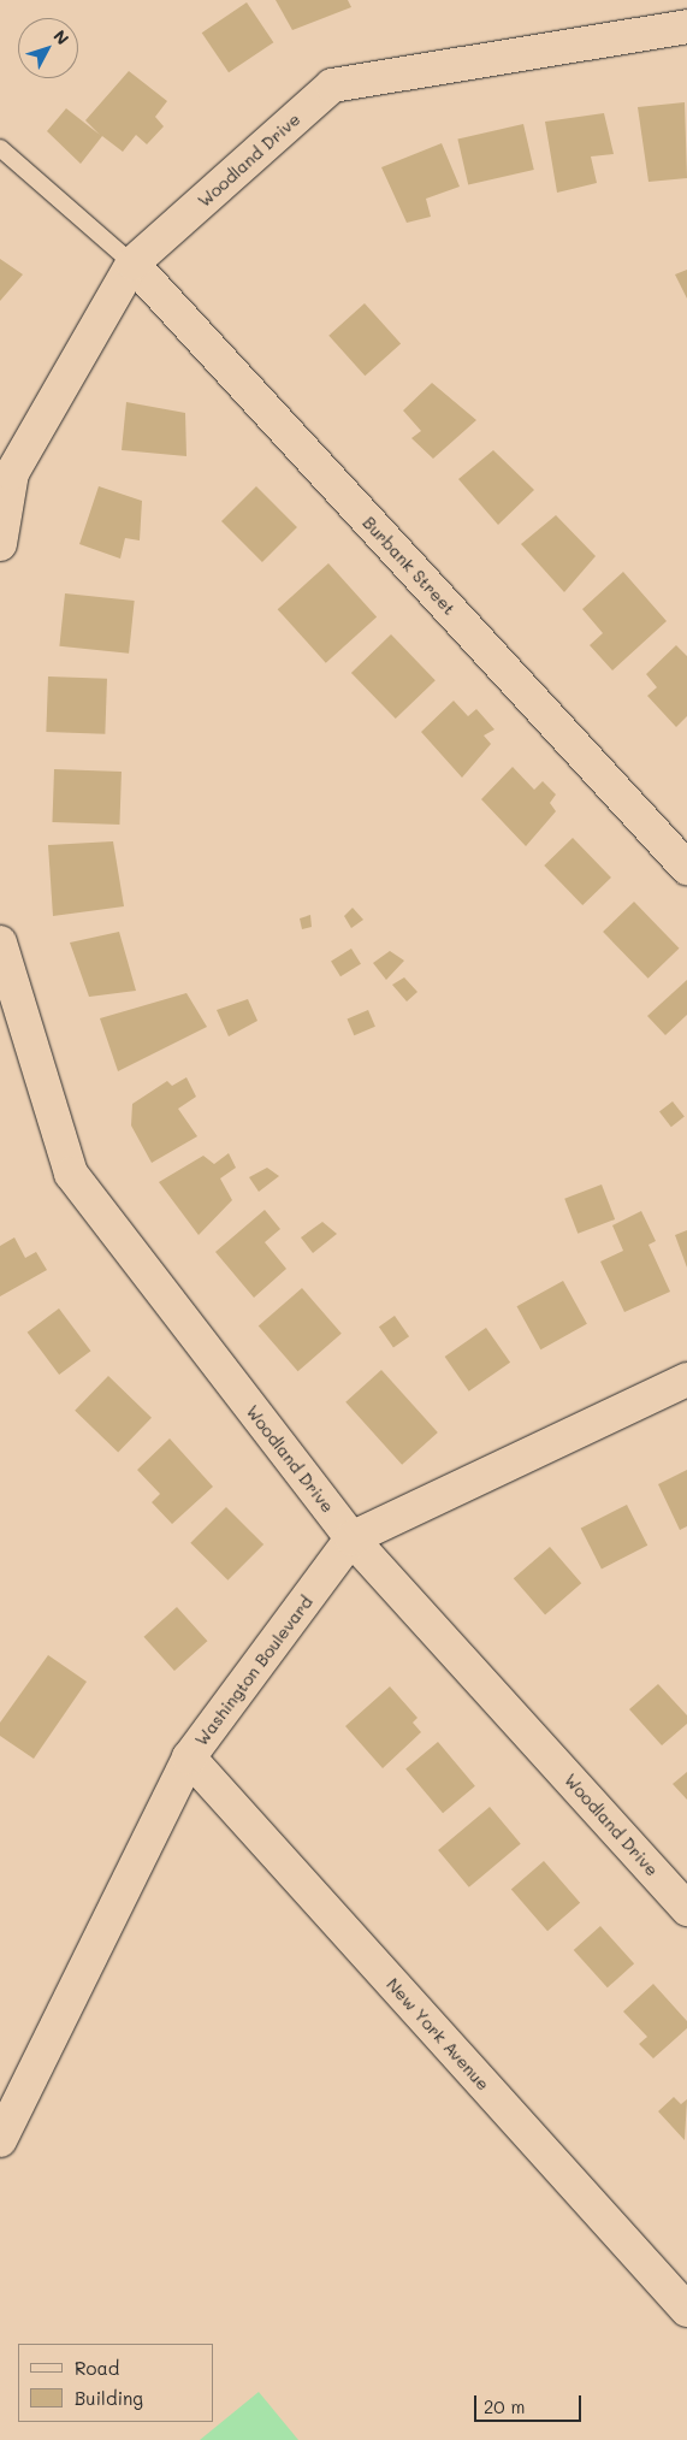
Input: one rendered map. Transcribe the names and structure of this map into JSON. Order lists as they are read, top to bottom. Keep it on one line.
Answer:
{"streets":{"street":["Woodland Drive","Burbank Street","Washington Boulevard","New York Avenue"]},"crossings":[["Woodland Drive","Burbank Street"],["Woodland Drive","Washington Boulevard"],["Washington Boulevard","New York Avenue"]],"legend":["Road","Building"],"scale_bar":"20 m","north":"top right"}
